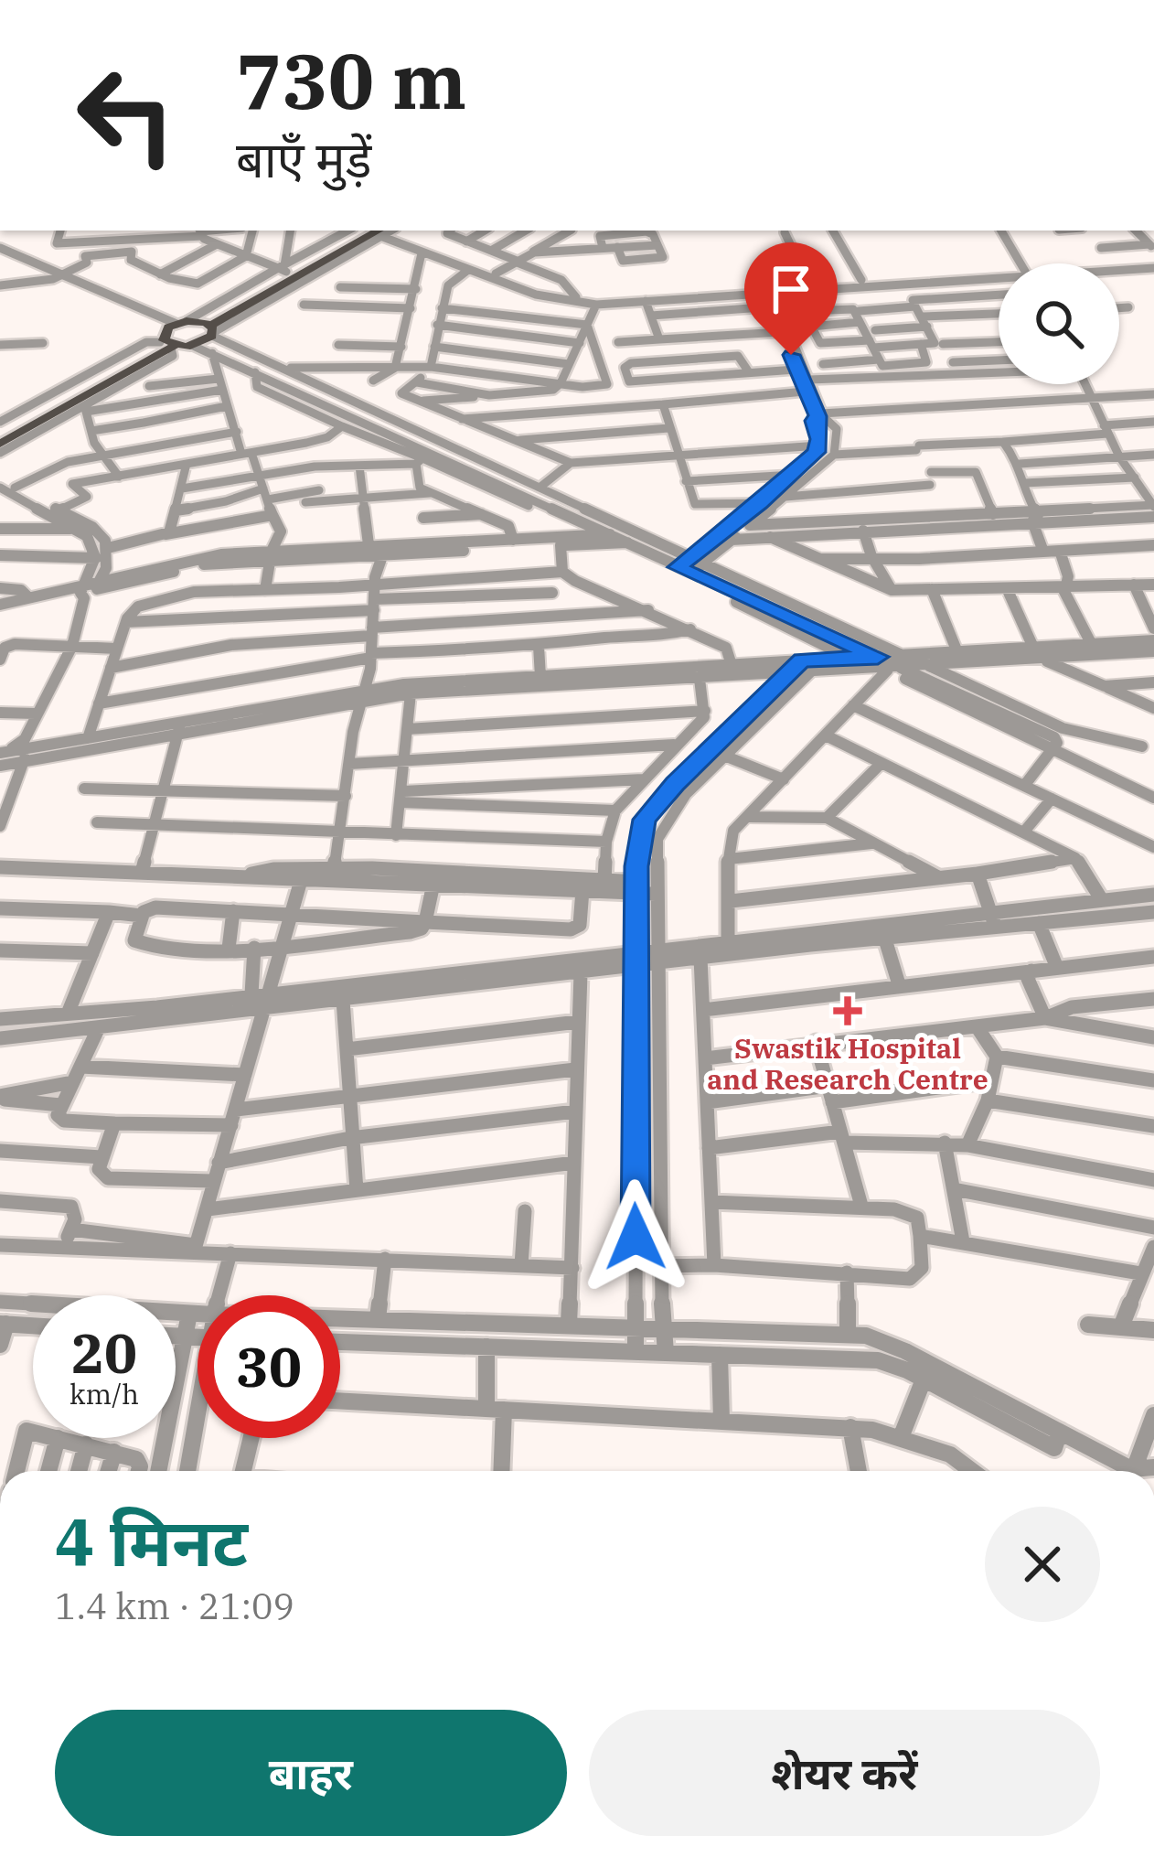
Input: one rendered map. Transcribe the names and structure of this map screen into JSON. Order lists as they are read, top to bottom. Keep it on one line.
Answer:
{"places":{"health":["Swastik Hospital and Research Centre"]},"page":{"turn":["730 m","बाएँ मुड़ें"],"speed":"20 km/h","limit":"30","heading":["4 मिनट","1.4 km · 21:09"],"buttons":["बाहर","शेयर करें"]}}
